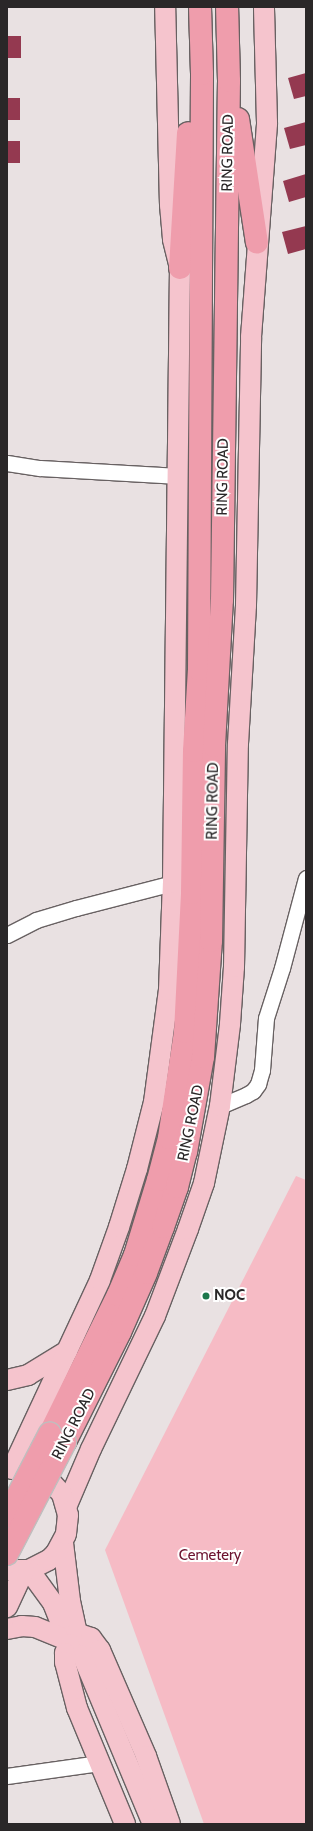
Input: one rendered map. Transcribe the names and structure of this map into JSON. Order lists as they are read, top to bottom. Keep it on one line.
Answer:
{"streets":{"highway":["RING ROAD"]},"parks":["Cemetery"],"places":["NOC"]}
